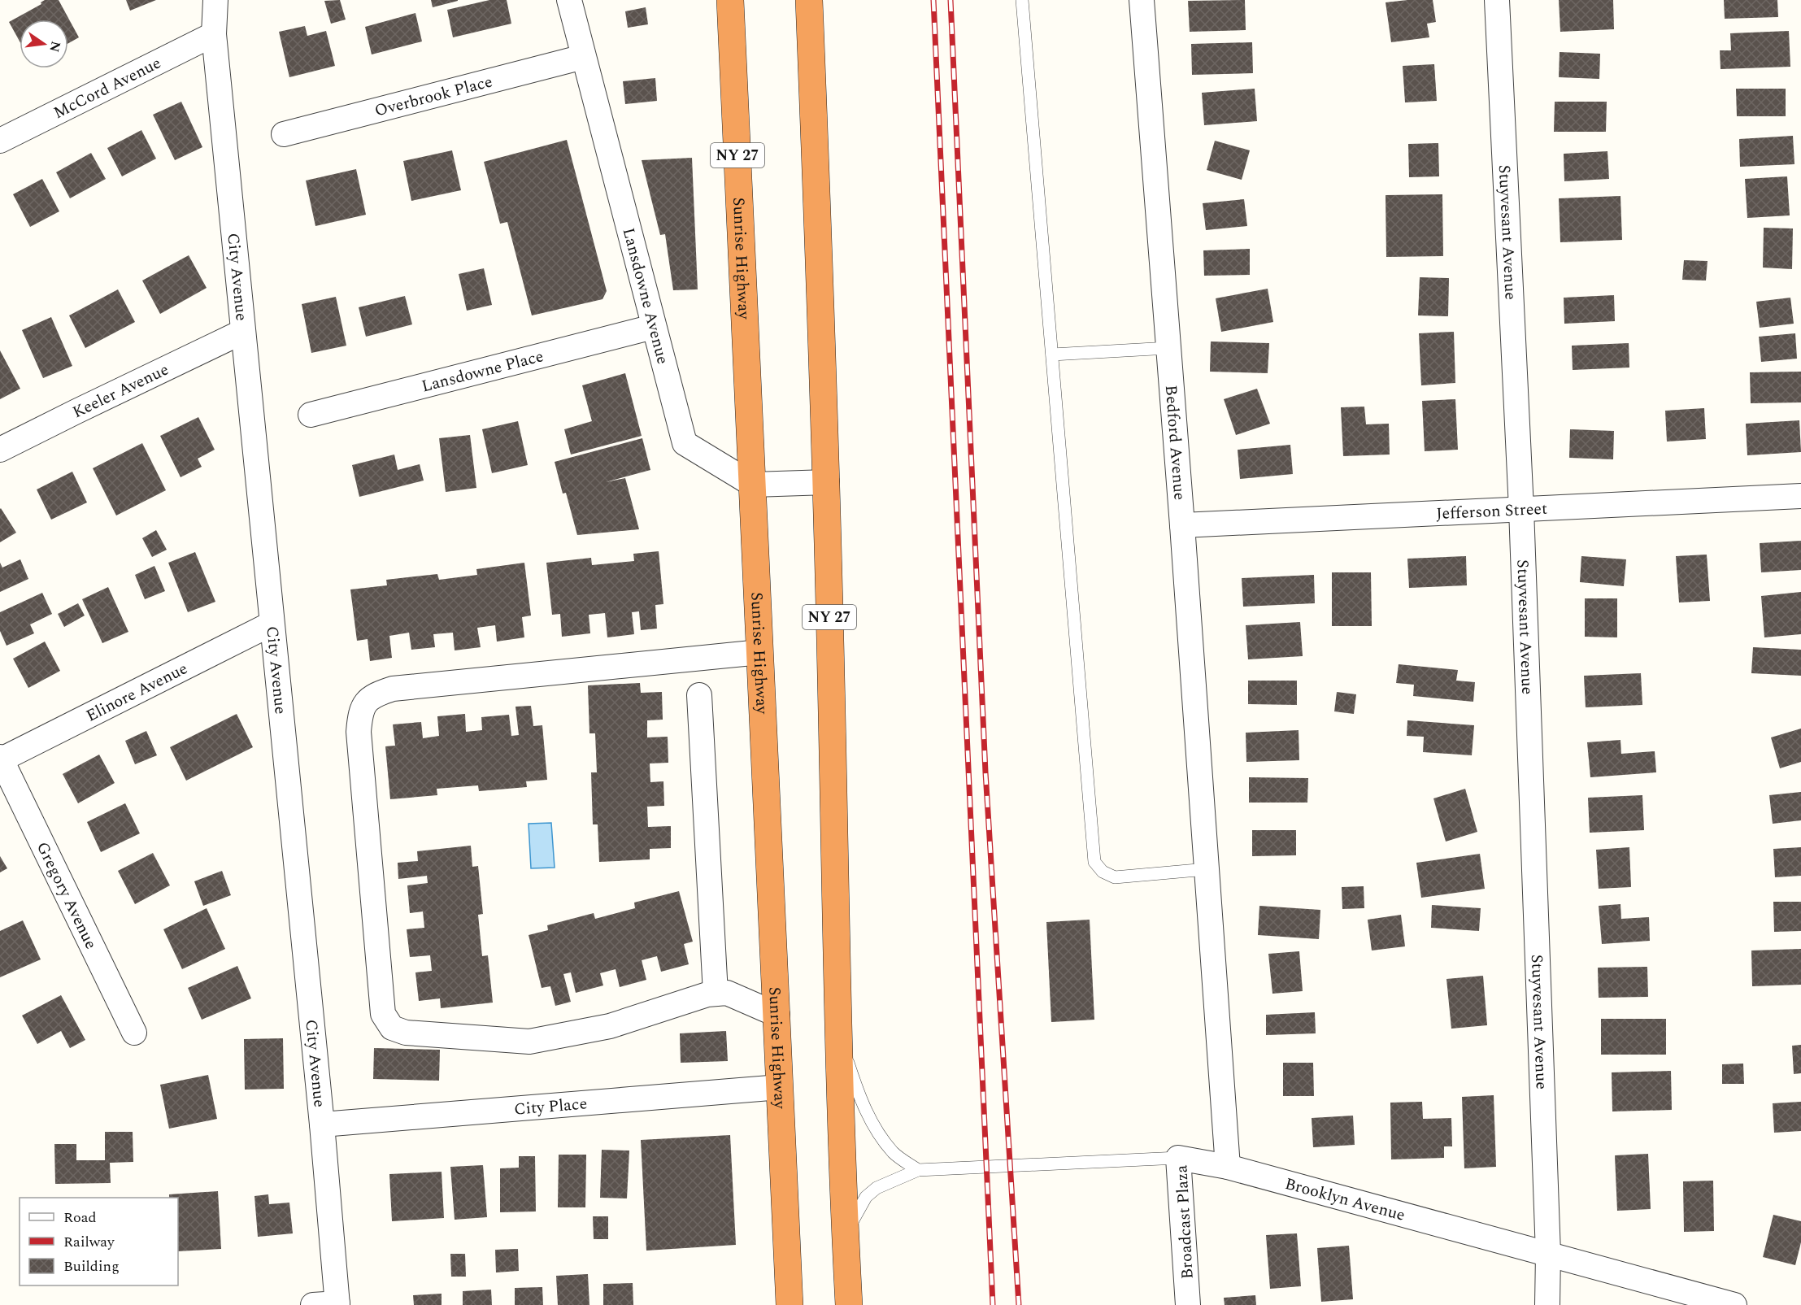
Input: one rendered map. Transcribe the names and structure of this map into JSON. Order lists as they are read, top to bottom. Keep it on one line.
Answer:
{"streets":{"highway":["NY 27","Sunrise Highway"],"street":["McCord Avenue","Overbrook Place","Stuyvesant Avenue","City Avenue","Lansdowne Avenue","Lansdowne Place","Keeler Avenue","Bedford Avenue","Jefferson Street","Elinore Avenue","Gregory Avenue","City Place","Brooklyn Avenue","Broadcast Plaza"]},"crossings":[["McCord Avenue","City Avenue"],["Overbrook Place","Lansdowne Avenue"],["Stuyvesant Avenue","Jefferson Street"],["Stuyvesant Avenue","Brooklyn Avenue"],["Sunrise Highway","Lansdowne Avenue"],["Sunrise Highway","City Place"],["City Avenue","Keeler Avenue"],["City Avenue","Elinore Avenue"],["City Avenue","City Place"],["Lansdowne Avenue","Lansdowne Place"],["Bedford Avenue","Jefferson Street"],["Elinore Avenue","Gregory Avenue"],["Brooklyn Avenue","Broadcast Plaza"]],"legend":["Road","Railway","Building"],"north":"right"}
